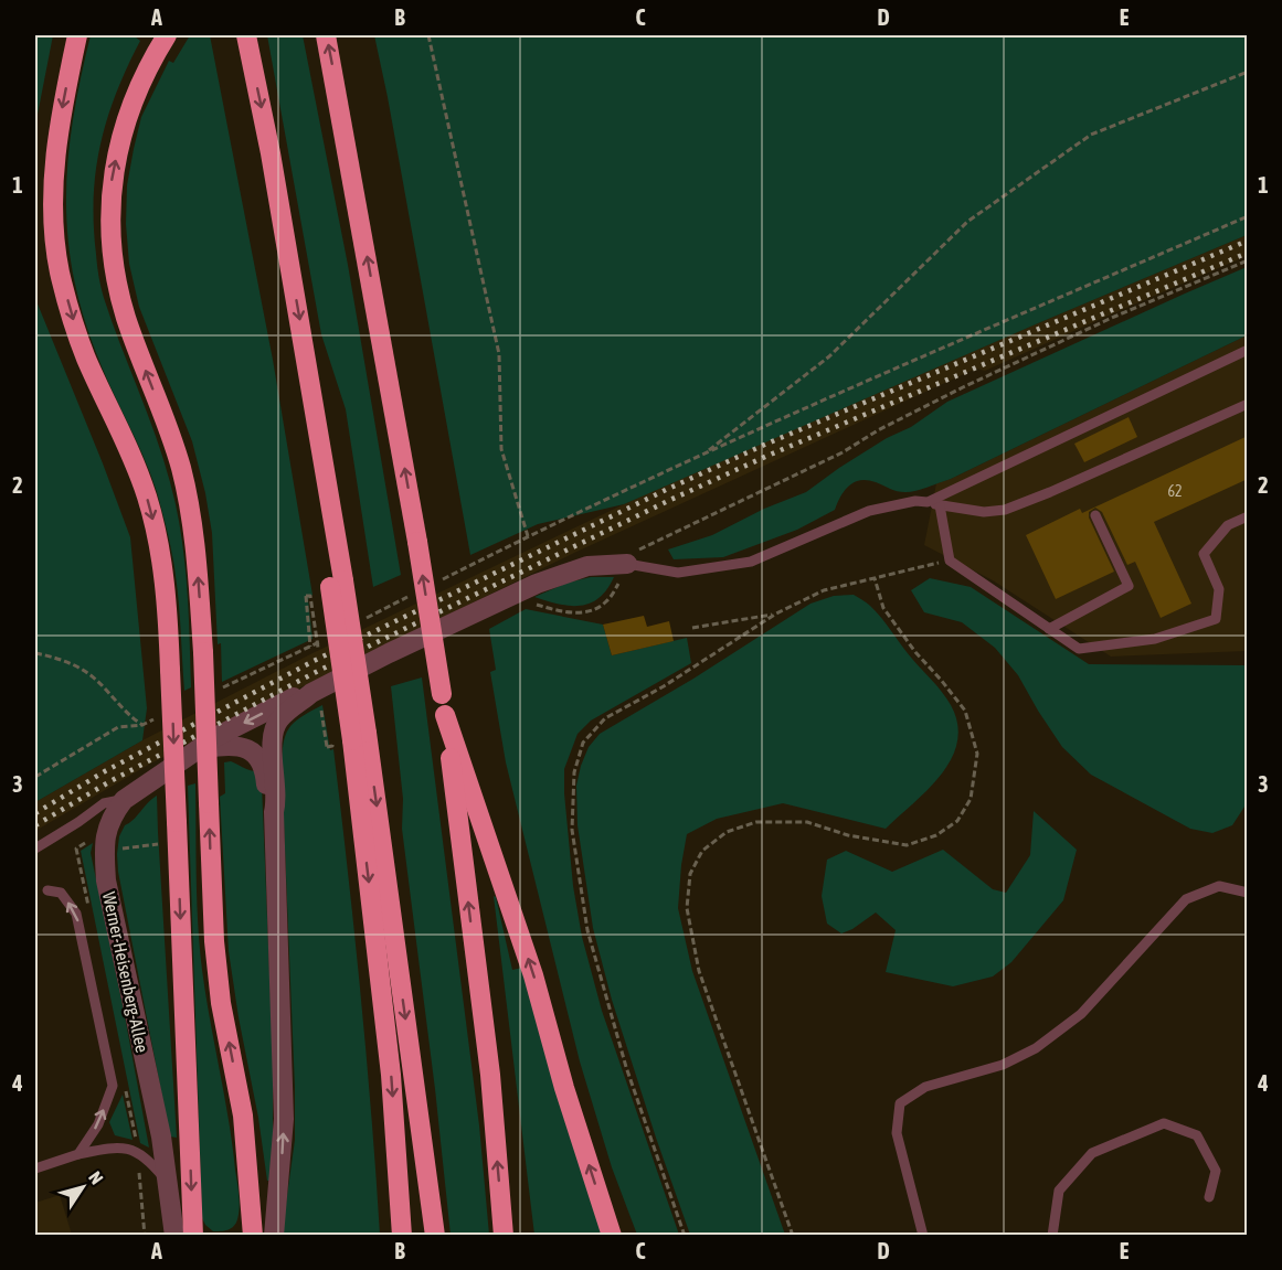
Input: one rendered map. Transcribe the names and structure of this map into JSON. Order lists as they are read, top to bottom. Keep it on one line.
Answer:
{"streets":{"street":["Werner-Heisenberg-Allee"]},"house_numbers":["62"],"north":"top right","grid":{"columns":["A","B","C","D","E"],"rows":["1","2","3","4"]}}
